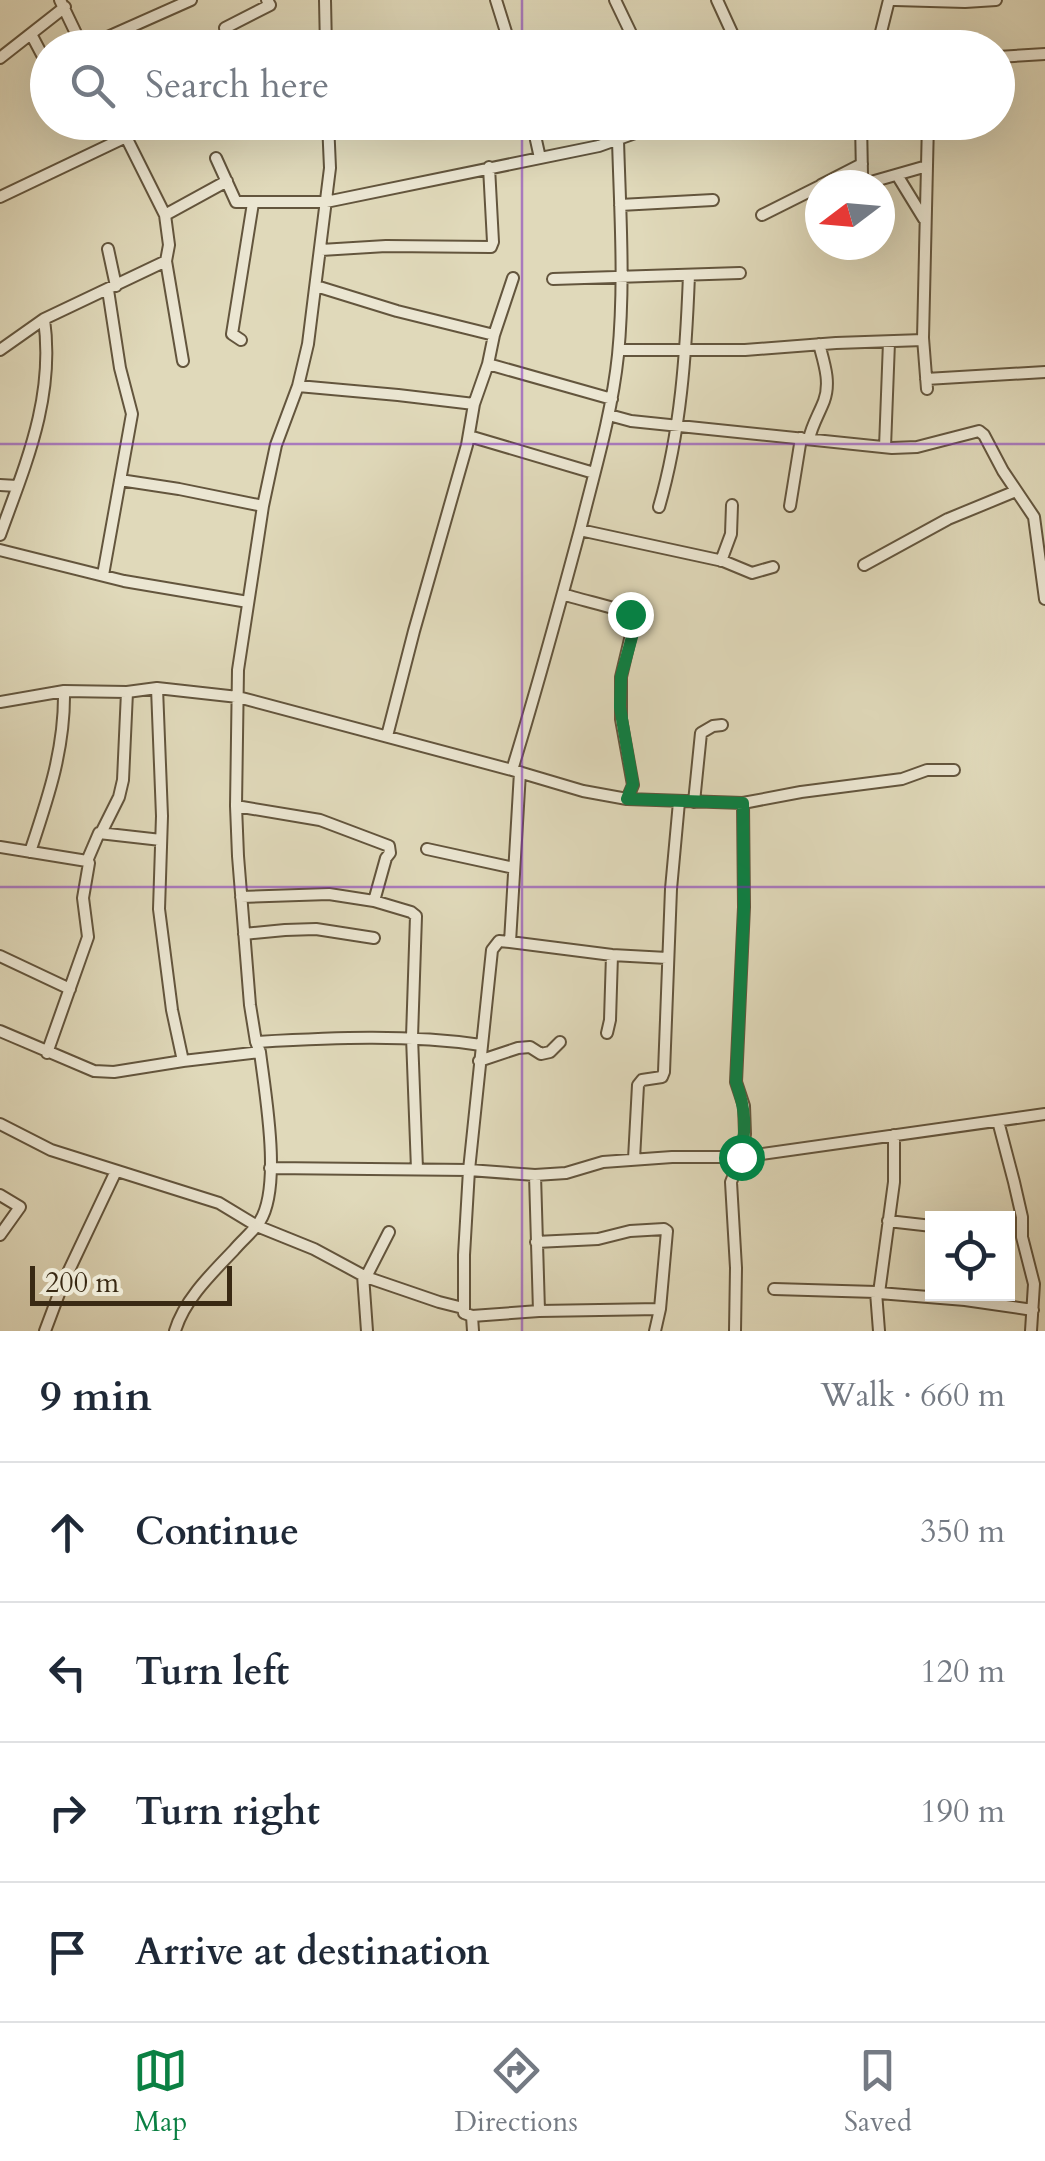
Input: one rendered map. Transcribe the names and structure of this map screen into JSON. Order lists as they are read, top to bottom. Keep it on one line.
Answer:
{"scale_bar":"200 m","north":"left","page":{"search":"Search here","scale":"200 m","heading":["9 min","Walk · 660 m"],"list":[["Continue","350 m"],["Turn left","120 m"],["Turn right","190 m"],"Arrive at destination"],"nav":["Map","Directions","Saved"]}}
